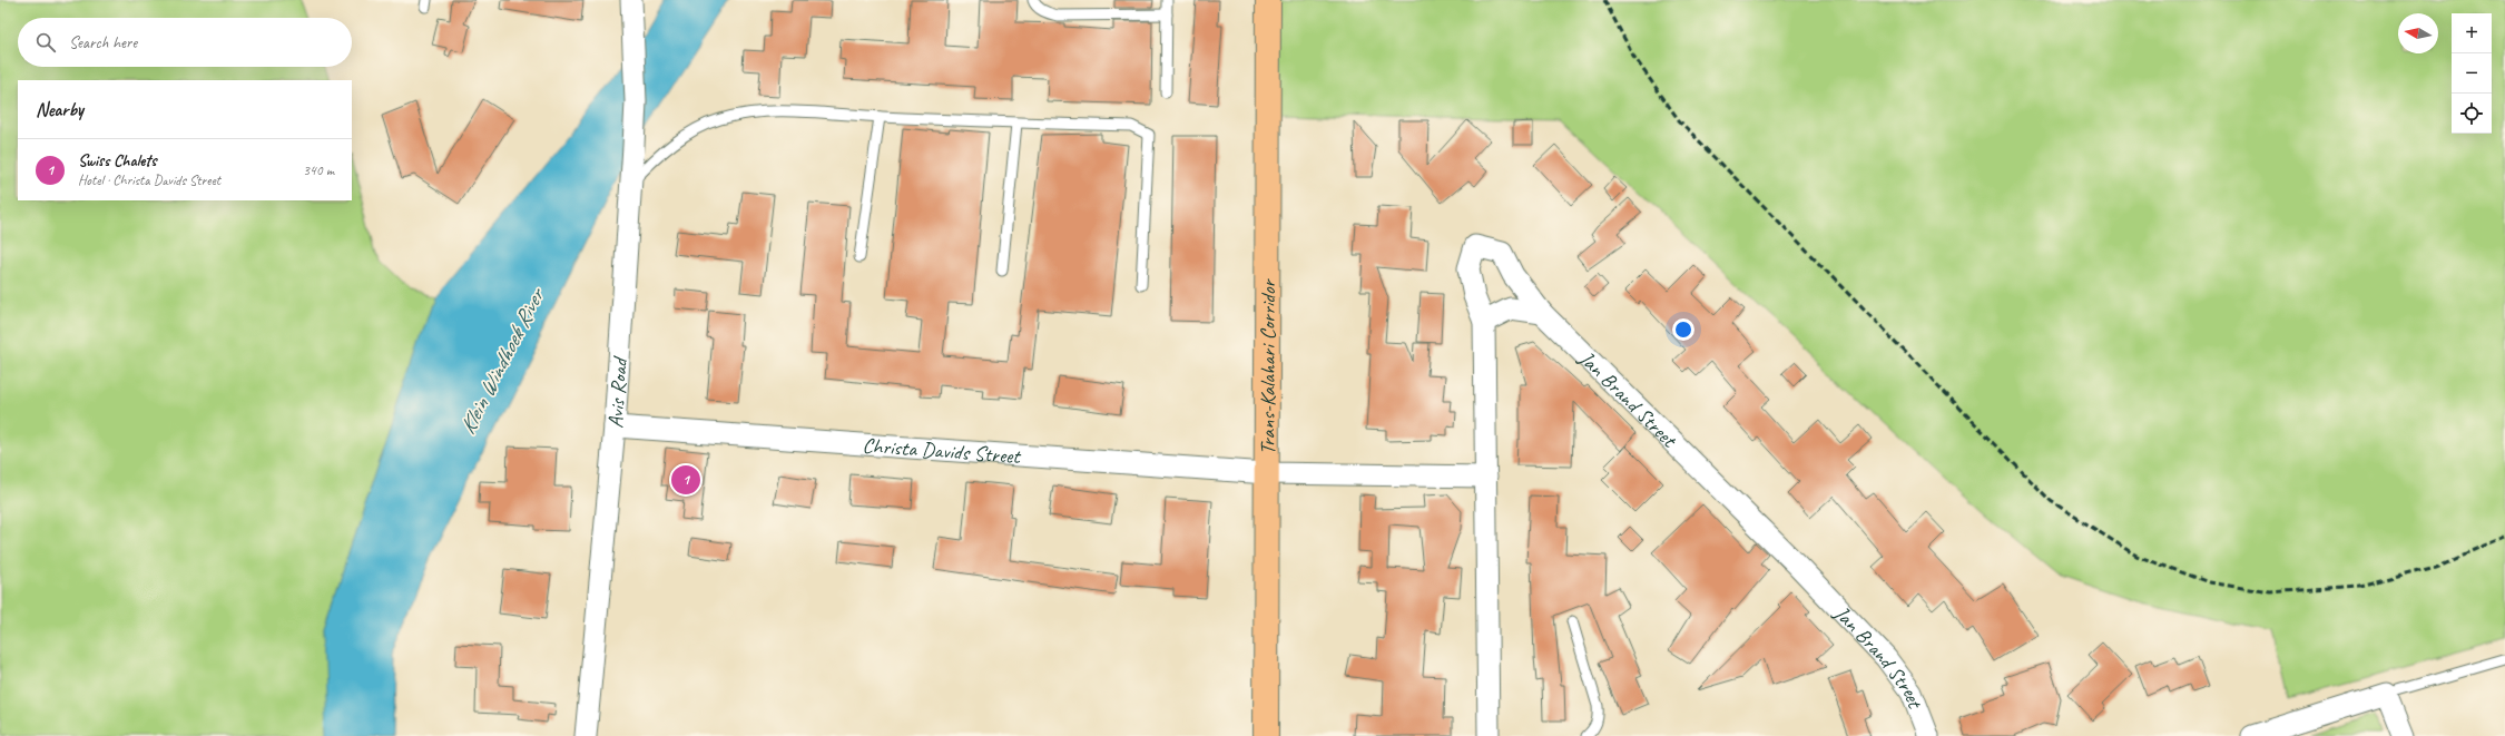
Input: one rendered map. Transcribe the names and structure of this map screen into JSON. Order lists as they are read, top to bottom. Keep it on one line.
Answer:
{"streets":{"highway":["Trans-Kalahari Corridor"],"street":["Avis Road","Jan Brand Street","Christa Davids Street"]},"crossings":[["Trans-Kalahari Corridor","Christa Davids Street"],["Avis Road","Christa Davids Street"]],"water":["Klein Windhoek River"],"north":"left","page":{"map_buttons":["+","−"],"search":"Search here","heading":"Nearby","list":[{"mark":"1","name":"Swiss Chalets","note":"Hotel · Christa Davids Street","value":"340 m"}],"pins":"1"}}
